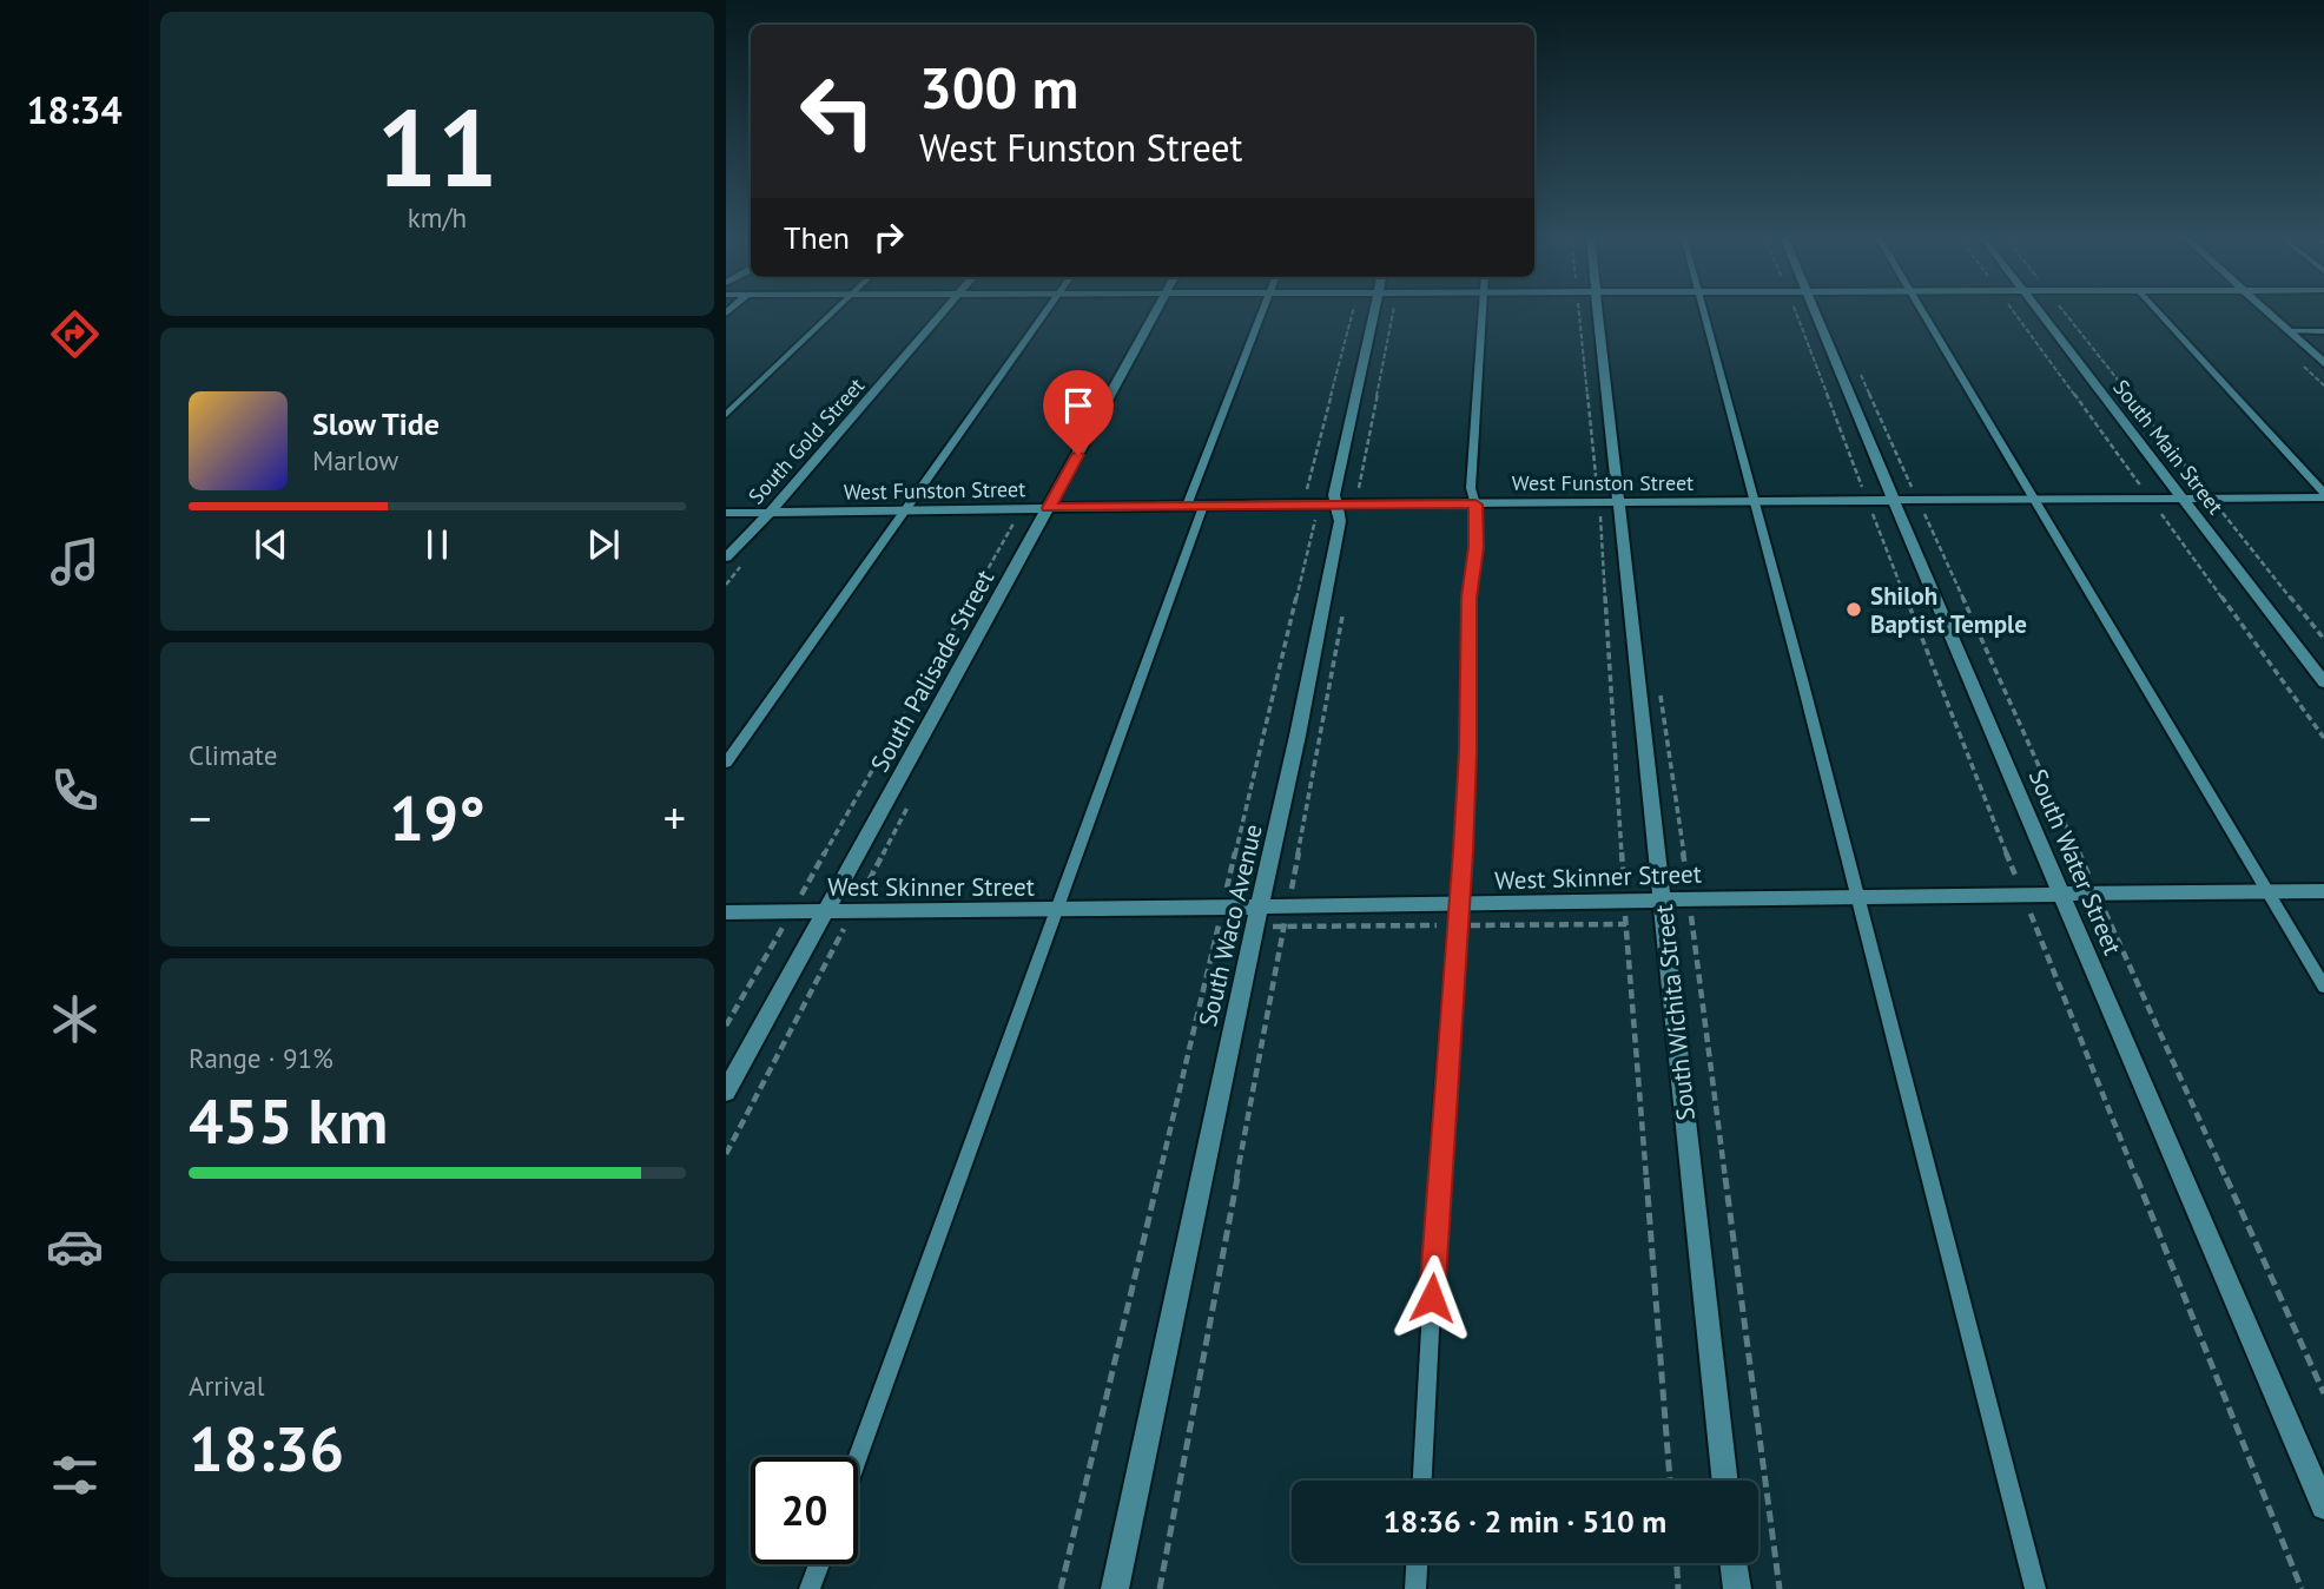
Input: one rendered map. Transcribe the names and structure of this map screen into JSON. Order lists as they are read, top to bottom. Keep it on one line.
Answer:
{"streets":{"street":["South Gold Street","South Main Street","West Funston Street","South Palisade Street","South Water Street","West Skinner Street","South Waco Avenue","South Wichita Street"]},"crossings":[["South Gold Street","West Funston Street"],["South Main Street","West Funston Street"],["West Funston Street","South Palisade Street"],["West Funston Street","South Water Street"],["West Funston Street","South Waco Avenue"],["West Funston Street","South Wichita Street"],["South Palisade Street","West Skinner Street"],["South Water Street","West Skinner Street"],["West Skinner Street","South Waco Avenue"],["West Skinner Street","South Wichita Street"]],"places":["Shiloh Baptist Temple"],"page":{"tabs":"18:34","tile":[["11","km/h"],"Climate",["Range · 91%","455 km"],["Arrival","18:36"]],"turn":["300 m","West Funston Street"],"then":"Then","song":["Slow Tide","Marlow"],"heat":["−","19°","+"],"limit":"20","trip":"18:36 · 2 min · 510 m"}}
